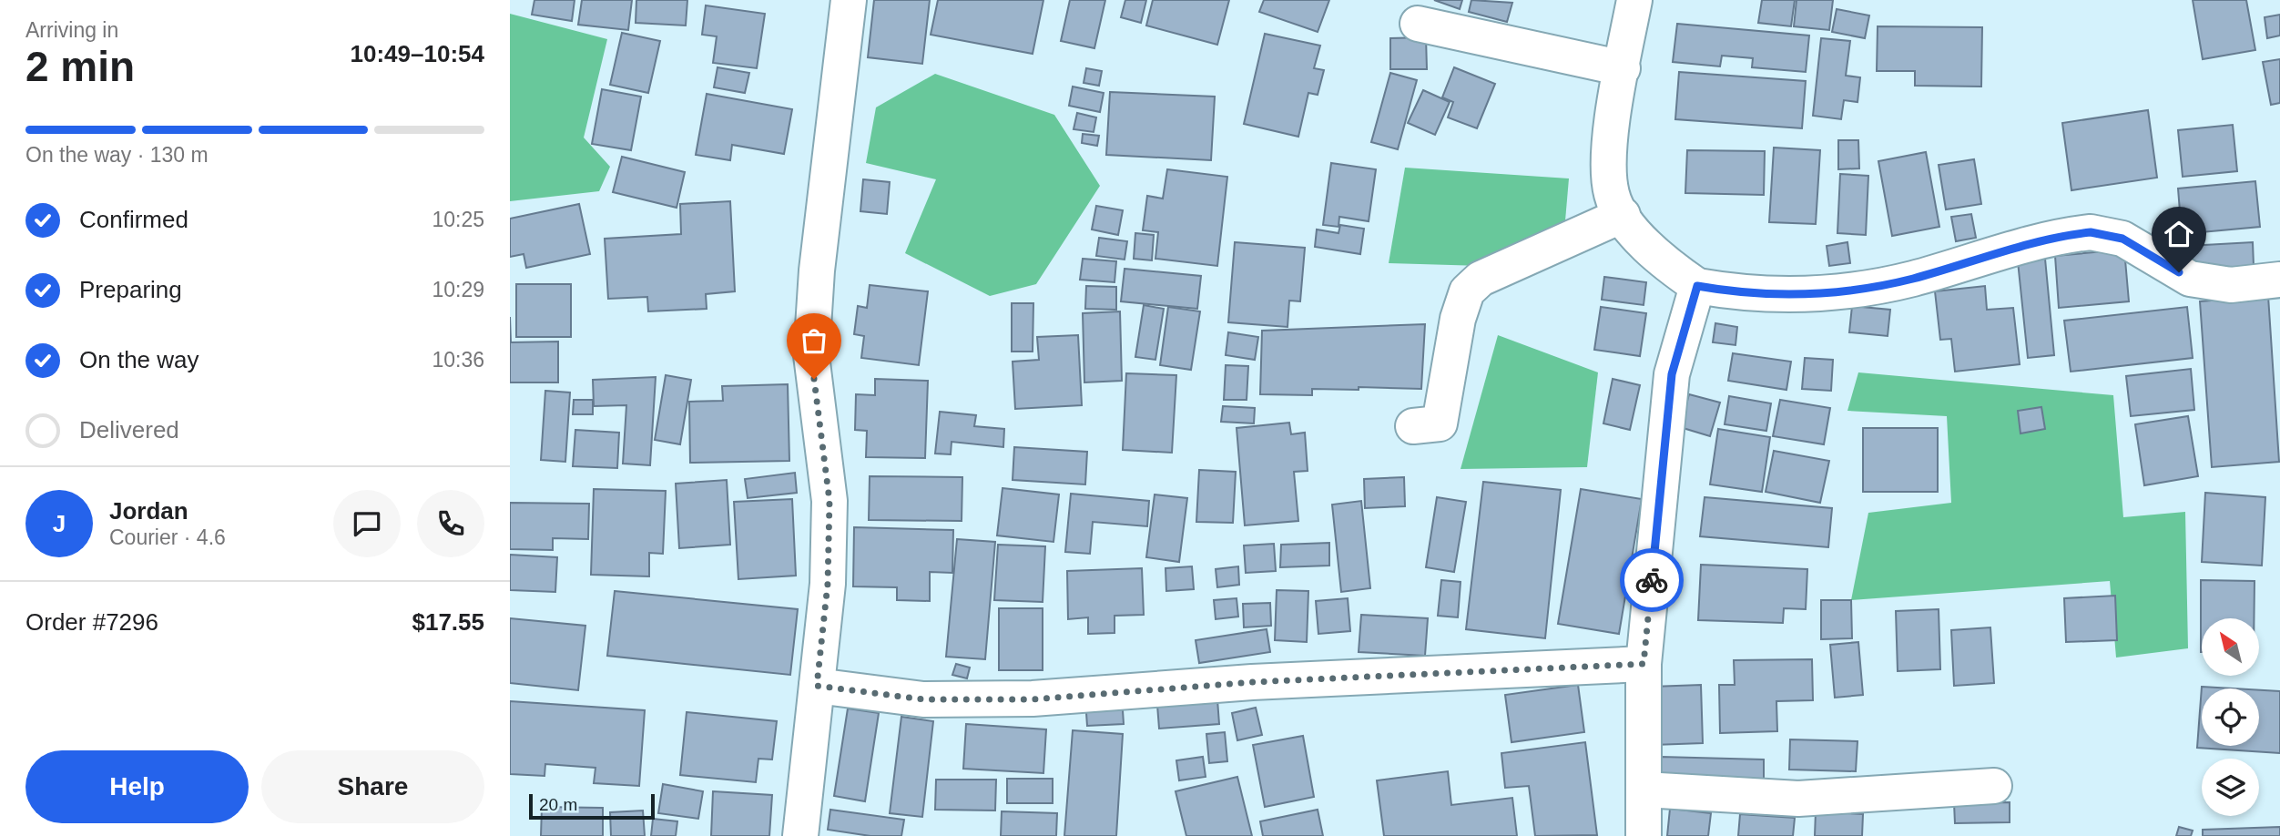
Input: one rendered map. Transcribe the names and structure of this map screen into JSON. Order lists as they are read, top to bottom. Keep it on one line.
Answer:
{"scale_bar":"20 m","north":"top left","page":{"heading":["2 min","Arriving in","10:49–10:54"],"panel":["Jordan","Courier · 4.6","Order #7296","$17.55"],"bar":"On the way · 130 m","list":[["Confirmed","10:25"],["Preparing","10:29"],["On the way","10:36"],"Delivered"],"round":"J","buttons":["Help","Share"],"scale":"20 m"}}
